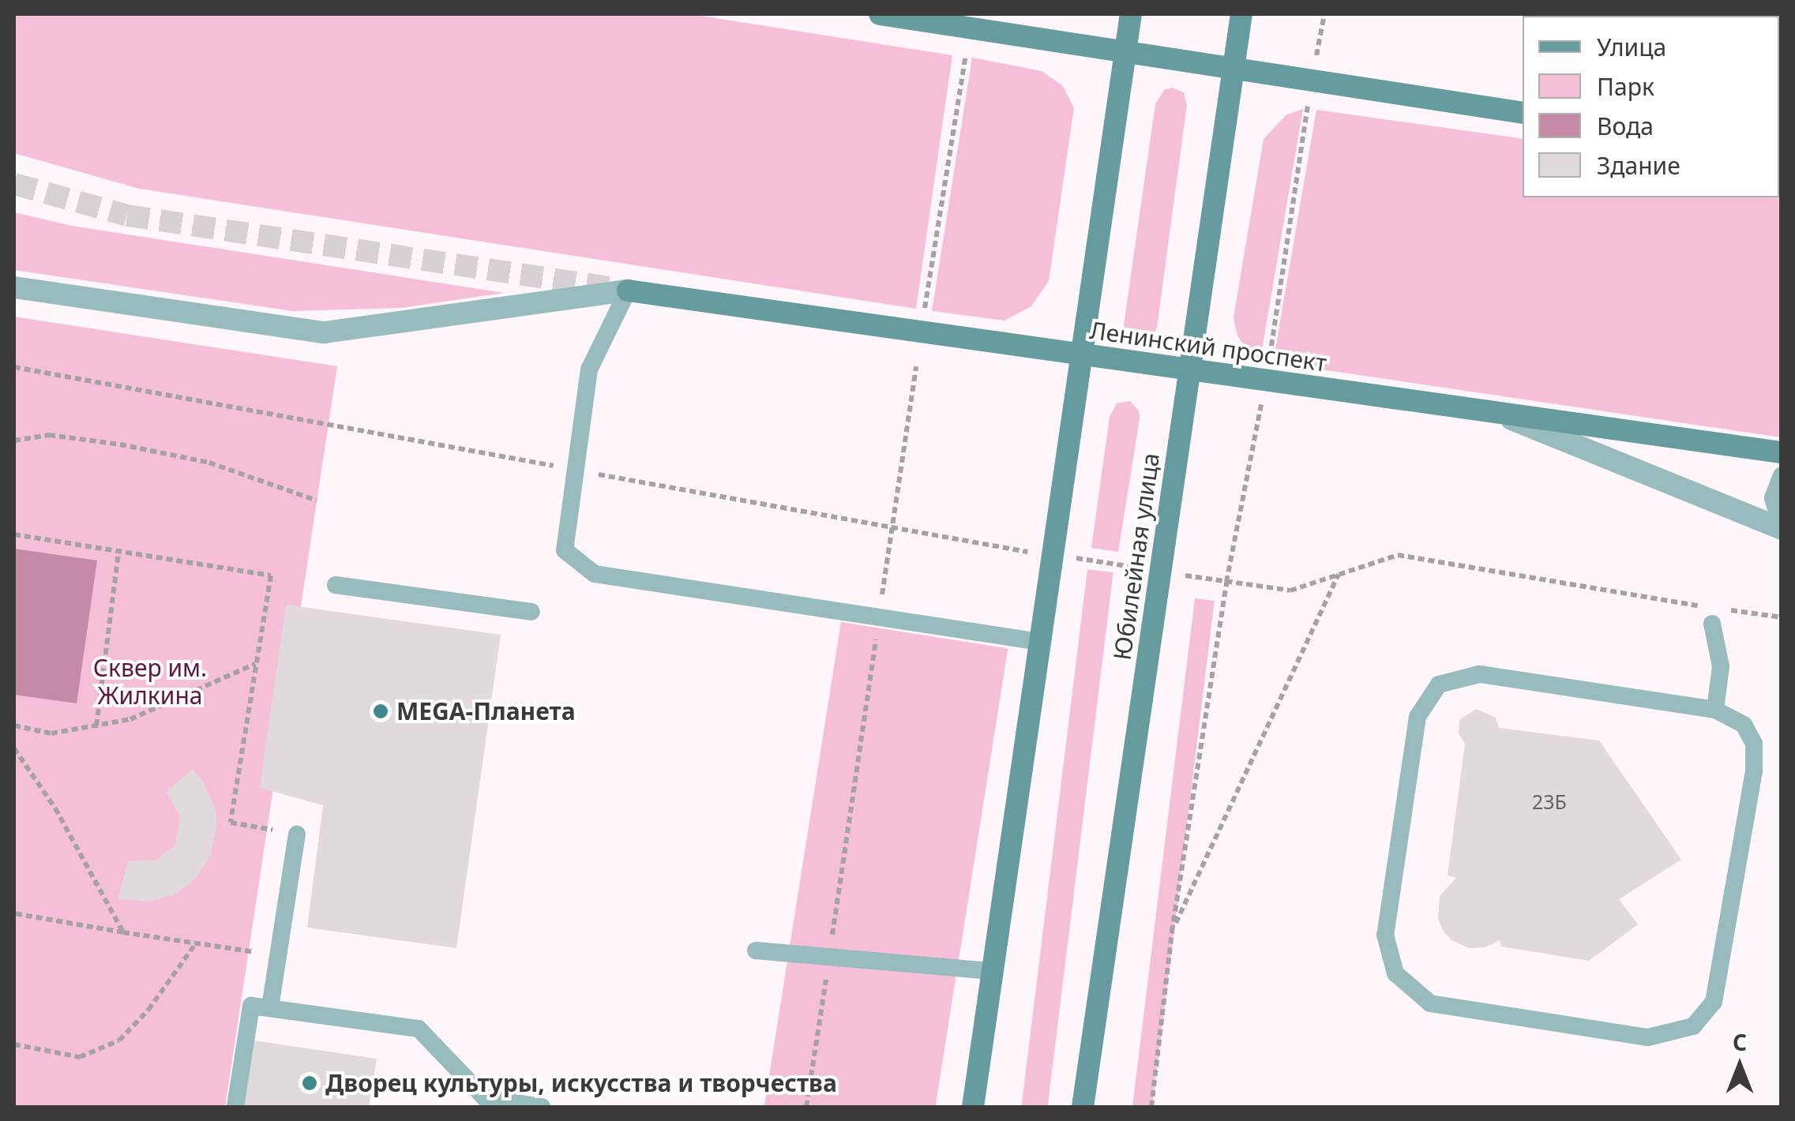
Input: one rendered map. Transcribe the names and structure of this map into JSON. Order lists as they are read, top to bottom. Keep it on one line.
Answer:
{"streets":{"main road":["Ленинский проспект","Юбилейная улица"]},"crossings":[["Ленинский проспект","Юбилейная улица"]],"parks":["Сквер им. Жилкина"],"places":["MEGA-Планета","Дворец культуры, искусства и творчества"],"house_numbers":["23Б"],"legend":["Улица","Парк","Вода","Здание"],"north":"top"}
